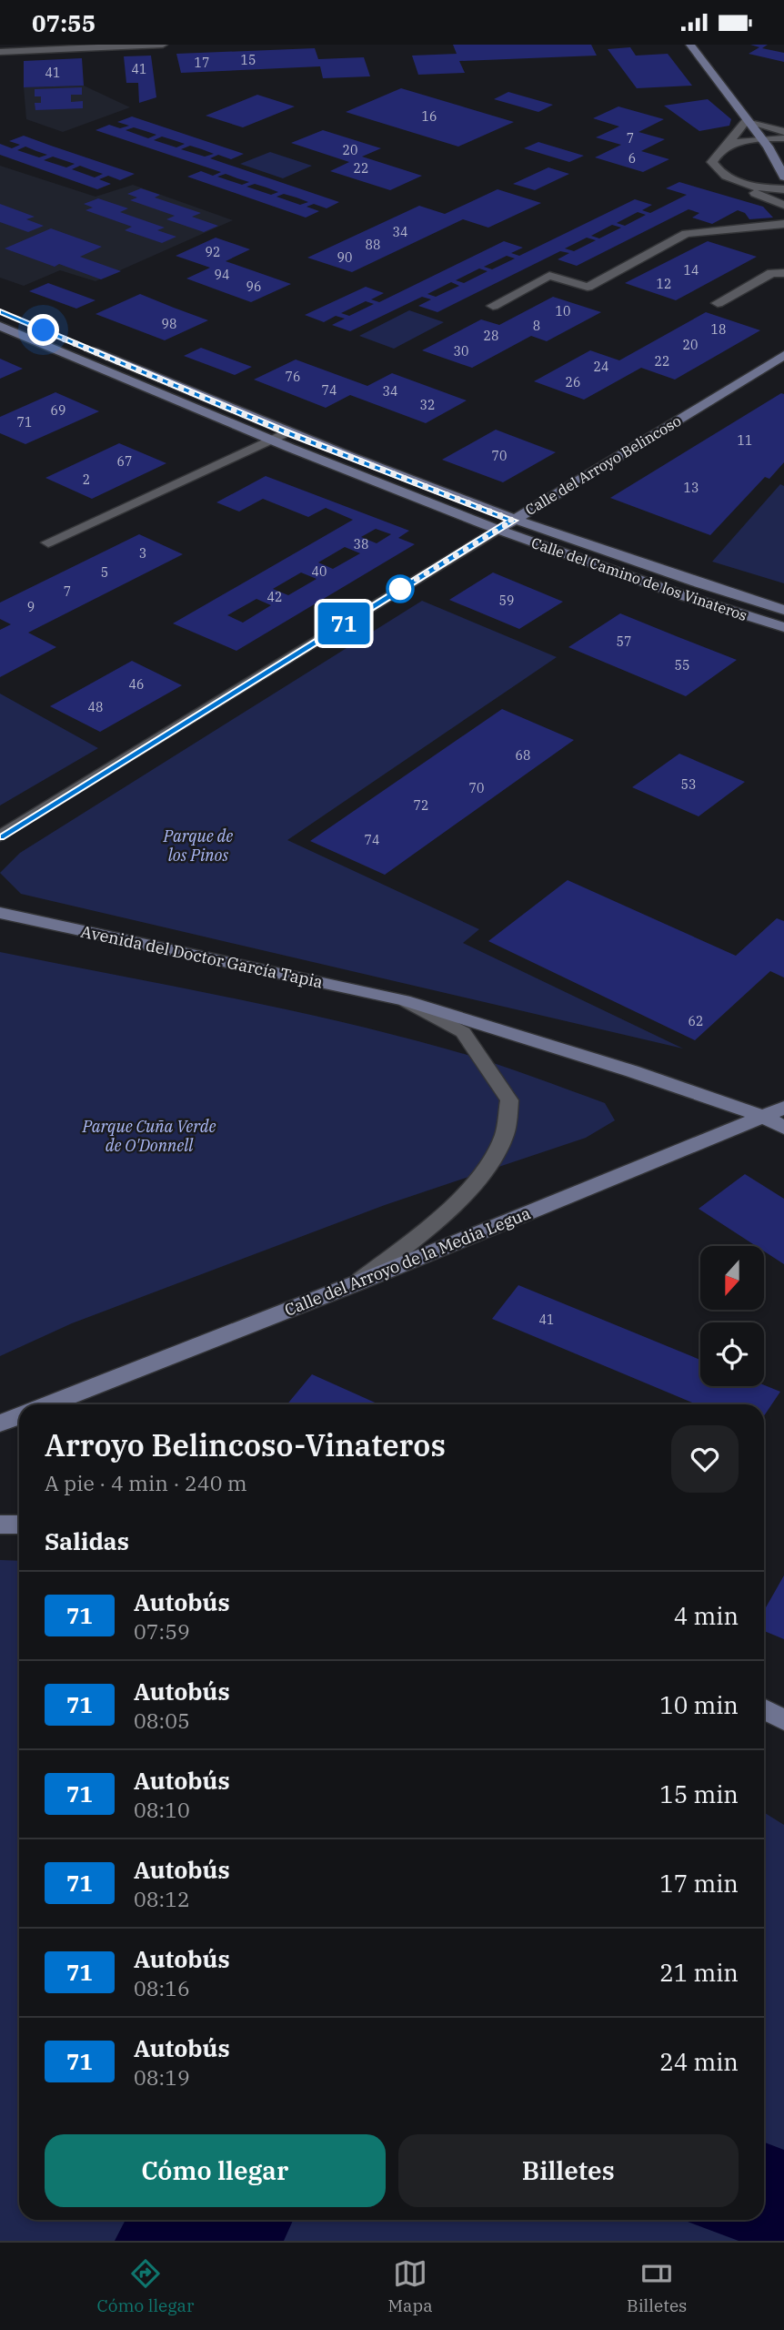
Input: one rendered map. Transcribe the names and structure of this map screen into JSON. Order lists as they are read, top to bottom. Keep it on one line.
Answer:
{"streets":{"street":["Calle del Arroyo Belincoso","Calle del Camino de los Vinateros","Avenida del Doctor García Tapia","Calle del Arroyo de la Media Legua"]},"crossings":[["Calle del Arroyo Belincoso","Calle del Camino de los Vinateros"],["Avenida del Doctor García Tapia","Calle del Arroyo de la Media Legua"]],"parks":["Parque de los Pinos","Parque Cuña Verde de O'Donnell"],"lines":["bus line 71"],"house_numbers":["15","17","41","41","16","7","20","6","22","34","88","92","90","14","94","12","96","10","98","8","18","28","20","30","22","24","76","26","74","34","32","69","71","11","70","67","2","13","38","3","40","5","7","42","59","9","57","55","46","48","68","53","70","72","74","62","41"],"north":"bottom","page":{"status":"07:55","on_map":"71","heading":[["Arroyo Belincoso-Vinateros","A pie · 4 min · 240 m"],"Salidas"],"list":[{"mark":"71","name":"Autobús","note":"07:59","value":"4 min"},{"mark":"71","name":"Autobús","note":"08:05","value":"10 min"},{"mark":"71","name":"Autobús","note":"08:10","value":"15 min"},{"mark":"71","name":"Autobús","note":"08:12","value":"17 min"},{"mark":"71","name":"Autobús","note":"08:16","value":"21 min"},{"mark":"71","name":"Autobús","note":"08:19","value":"24 min"}],"buttons":["Cómo llegar","Billetes"],"tabs":["Cómo llegar","Mapa","Billetes"]}}
